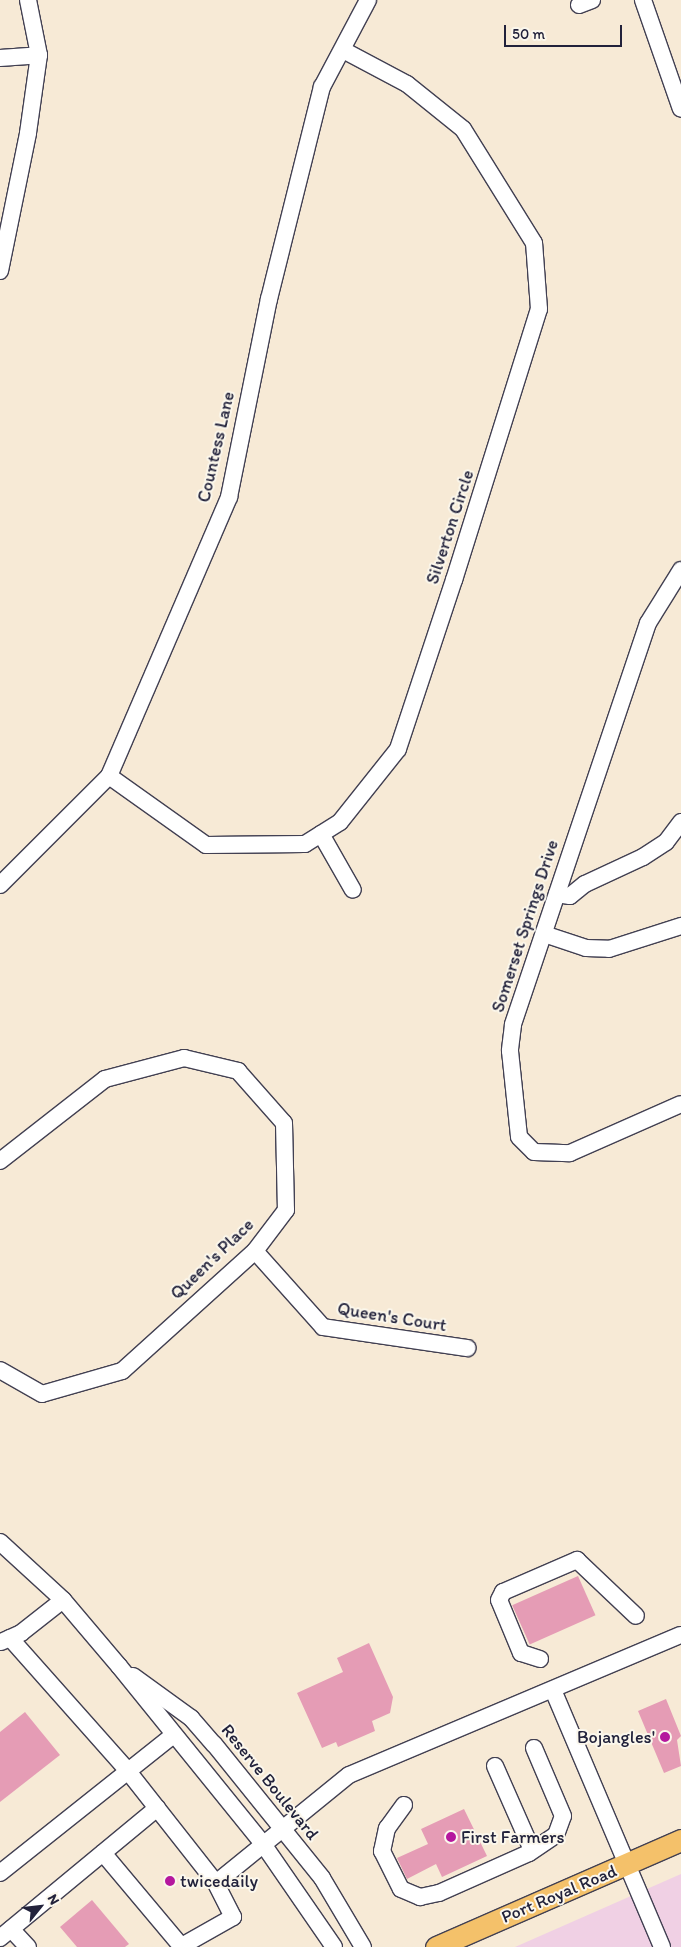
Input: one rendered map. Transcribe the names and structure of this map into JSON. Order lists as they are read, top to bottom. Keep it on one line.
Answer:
{"streets":{"main road":["Port Royal Road"],"street":["Countess Lane","Silverton Circle","Somerset Springs Drive","Queen's Place","Queen's Court","Reserve Boulevard"]},"crossings":[["Countess Lane","Silverton Circle"],["Queen's Place","Queen's Court"]],"places":["Bojangles'","First Farmers","twicedaily"],"scale_bar":"50 m","north":"top right"}
